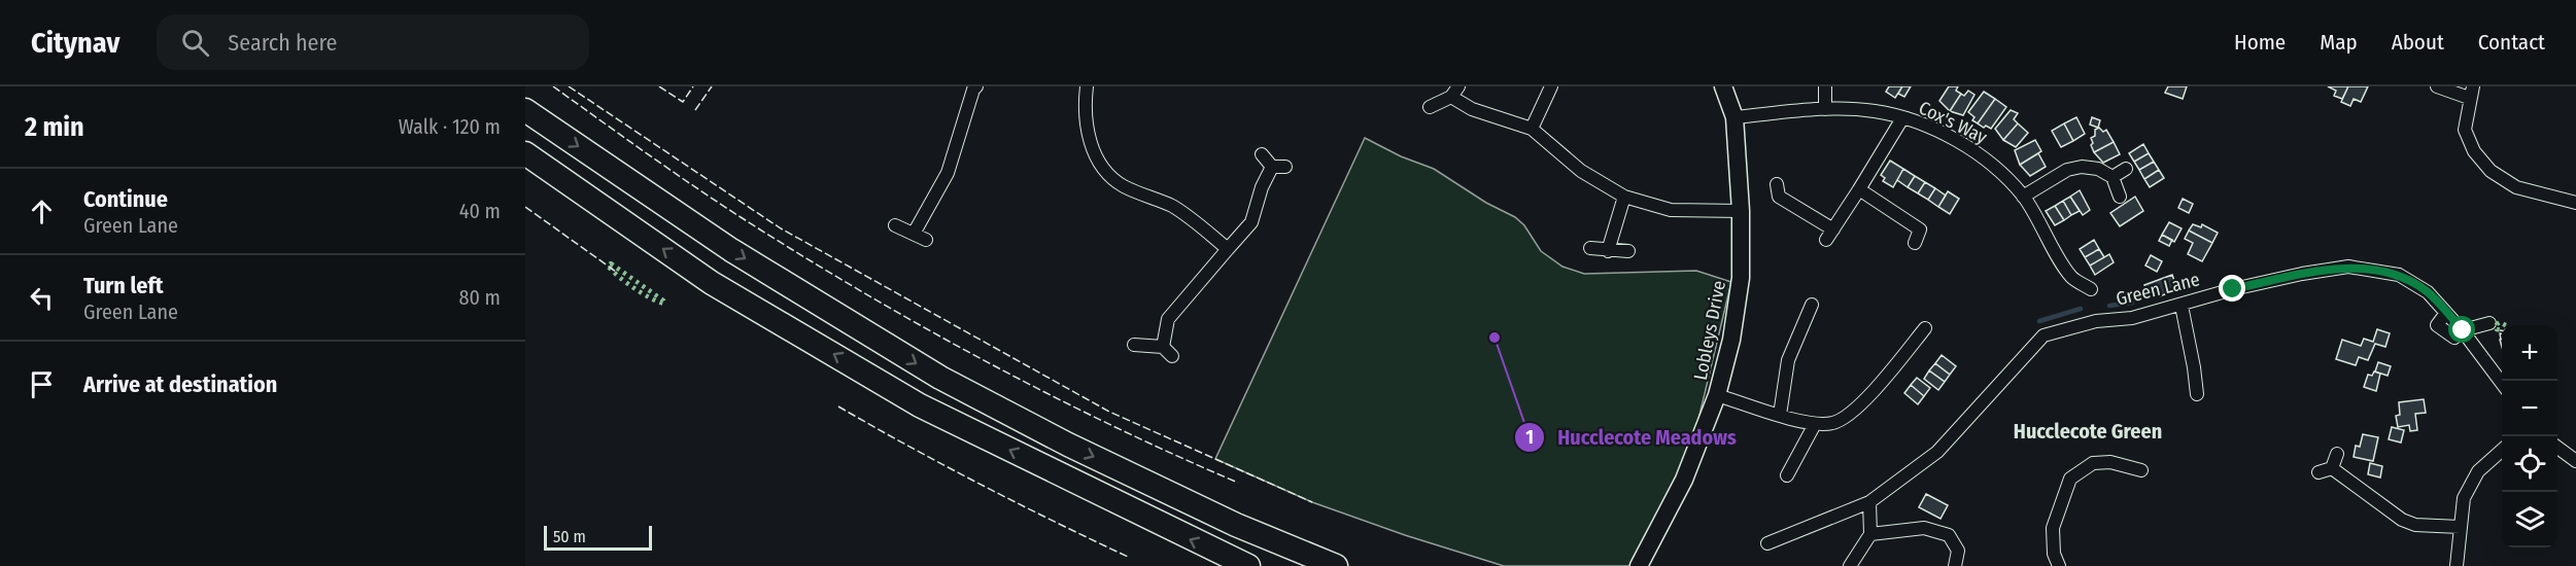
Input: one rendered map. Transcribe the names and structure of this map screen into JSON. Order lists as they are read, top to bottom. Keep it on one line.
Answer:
{"streets":{"street":["Cox's Way","Green Lane","Lobleys Drive"]},"crossings":[["Cox's Way","Lobleys Drive"]],"districts":["Hucclecote Green"],"places":["Hucclecote Meadows"],"scale_bar":"50 m","page":{"header":"Citynav","search":"Search here","nav":["Home","Map","About","Contact"],"heading":["2 min","Walk · 120 m"],"list":[["Continue","Green Lane","40 m"],["Turn left","Green Lane","80 m"],"Arrive at destination"],"map_buttons":["+","−"],"scale":"50 m"}}
